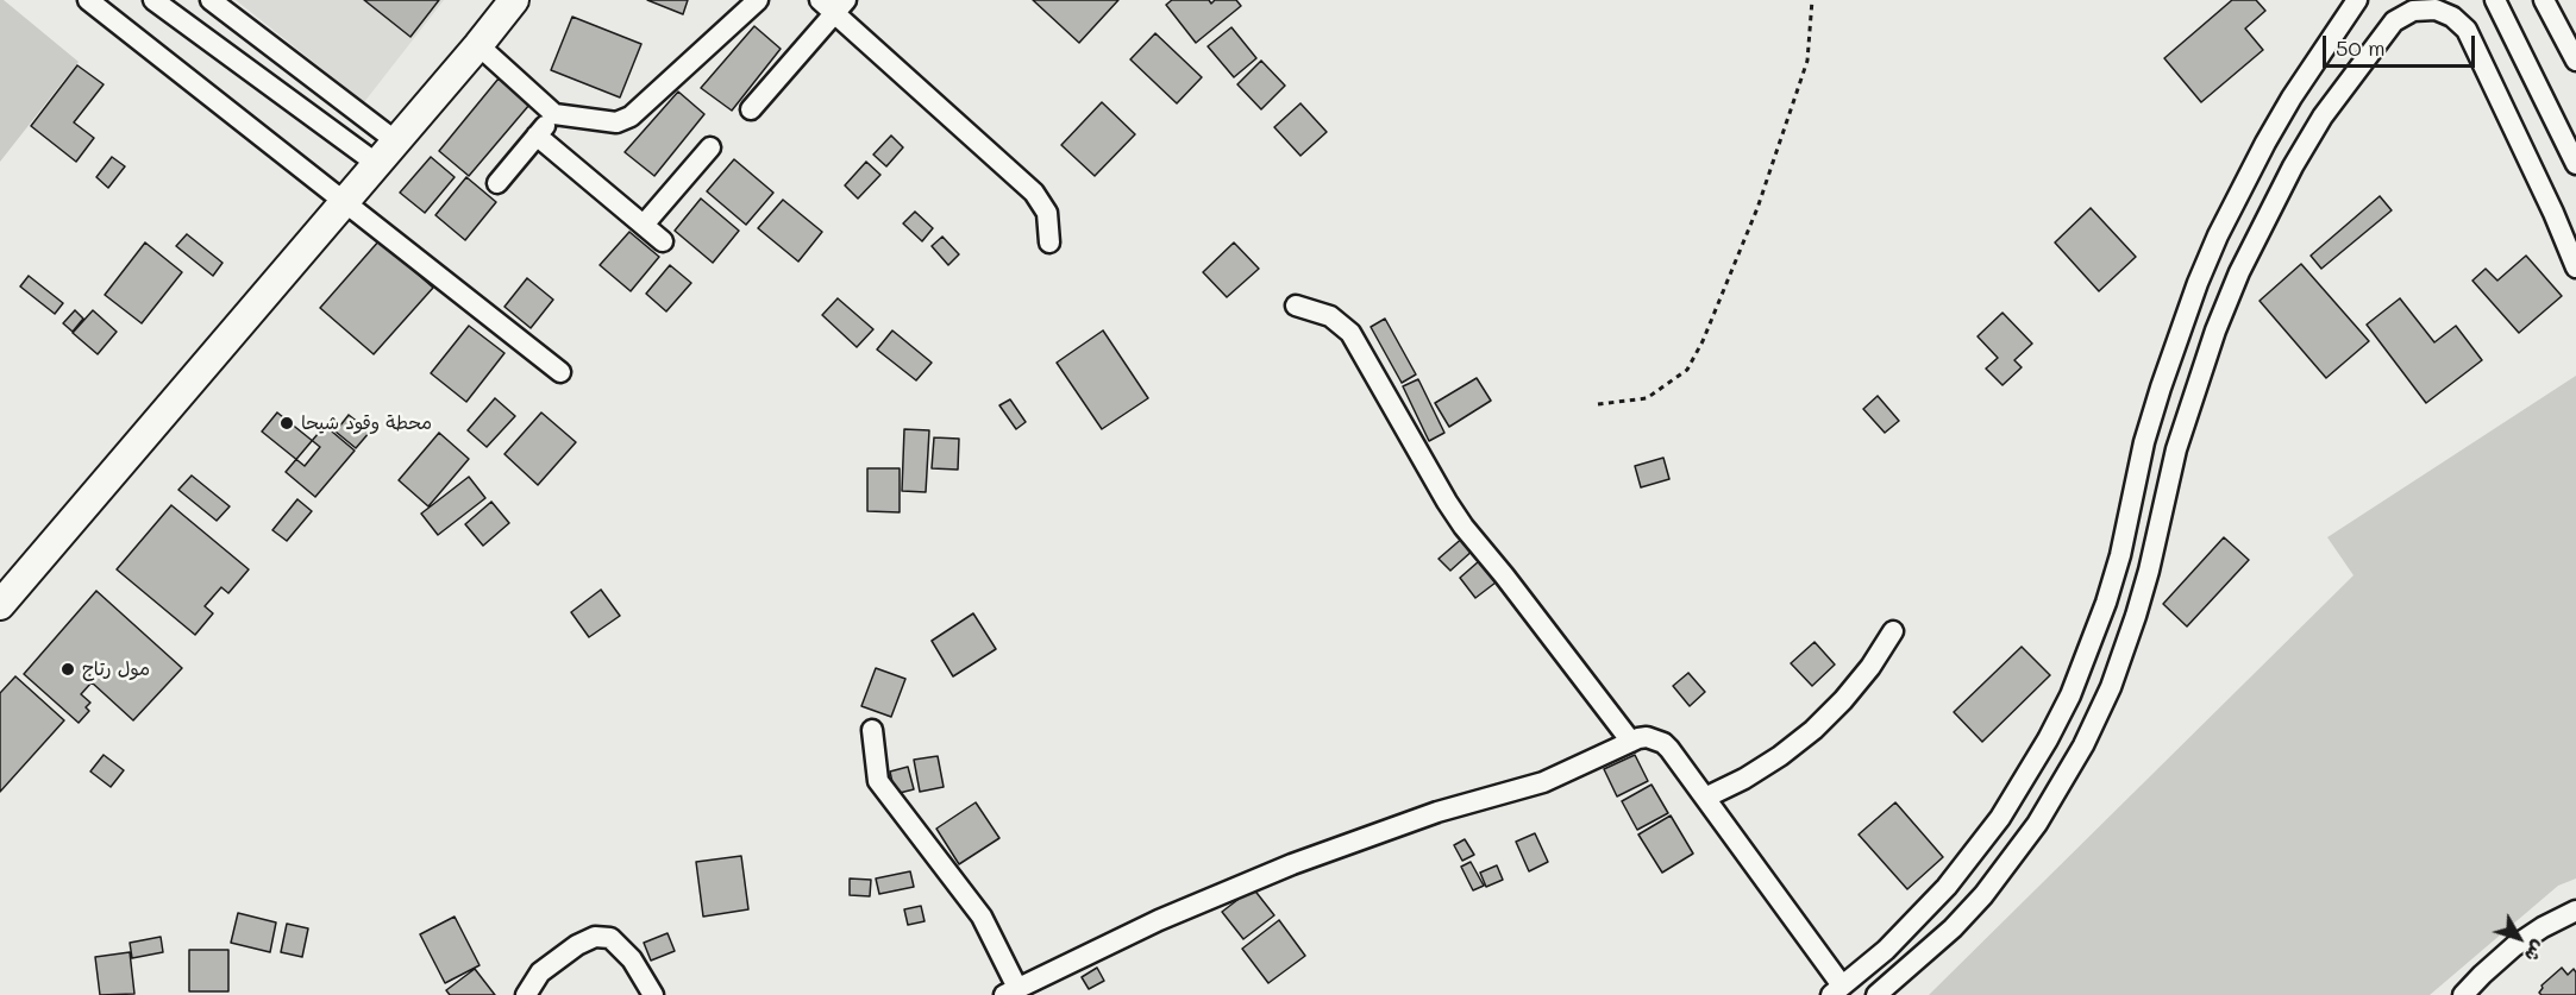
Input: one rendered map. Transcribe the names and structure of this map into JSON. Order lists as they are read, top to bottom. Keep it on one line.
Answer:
{"places":["محطة وقود شيحا","مول رتاج"],"scale_bar":"50 m","north":"bottom right"}
